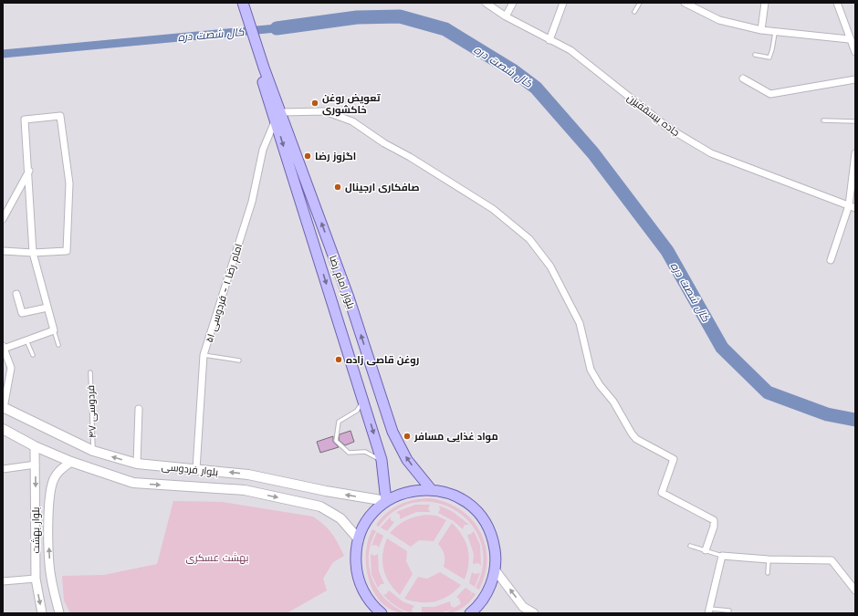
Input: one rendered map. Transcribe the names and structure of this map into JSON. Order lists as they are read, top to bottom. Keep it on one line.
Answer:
{"streets":{"main road":["بلوار امام رضا","بلوار فردوسی"],"street":["جاده بیسقفیزن","امام رضا ۱ - فردوسی ۵۱","بلوار بهشت"],"lane":["فردوسی ۴۷"]},"crossings":[["بلوار امام رضا","امام رضا ۱ - فردوسی ۵۱"],["بلوار امام رضا","بلوار فردوسی"],["امام رضا ۱ - فردوسی ۵۱","بلوار فردوسی"],["فردوسی ۴۷","بلوار فردوسی"],["بلوار فردوسی","بلوار بهشت"]],"water":["کال شصت دره"],"parks":["بهشت عسکری"],"places":["تعویض روغن خاکشوری","اگزوز رضا","صافکاری ارجینال","روغن قاصی زاده","مواد غذایی مسافر"]}
